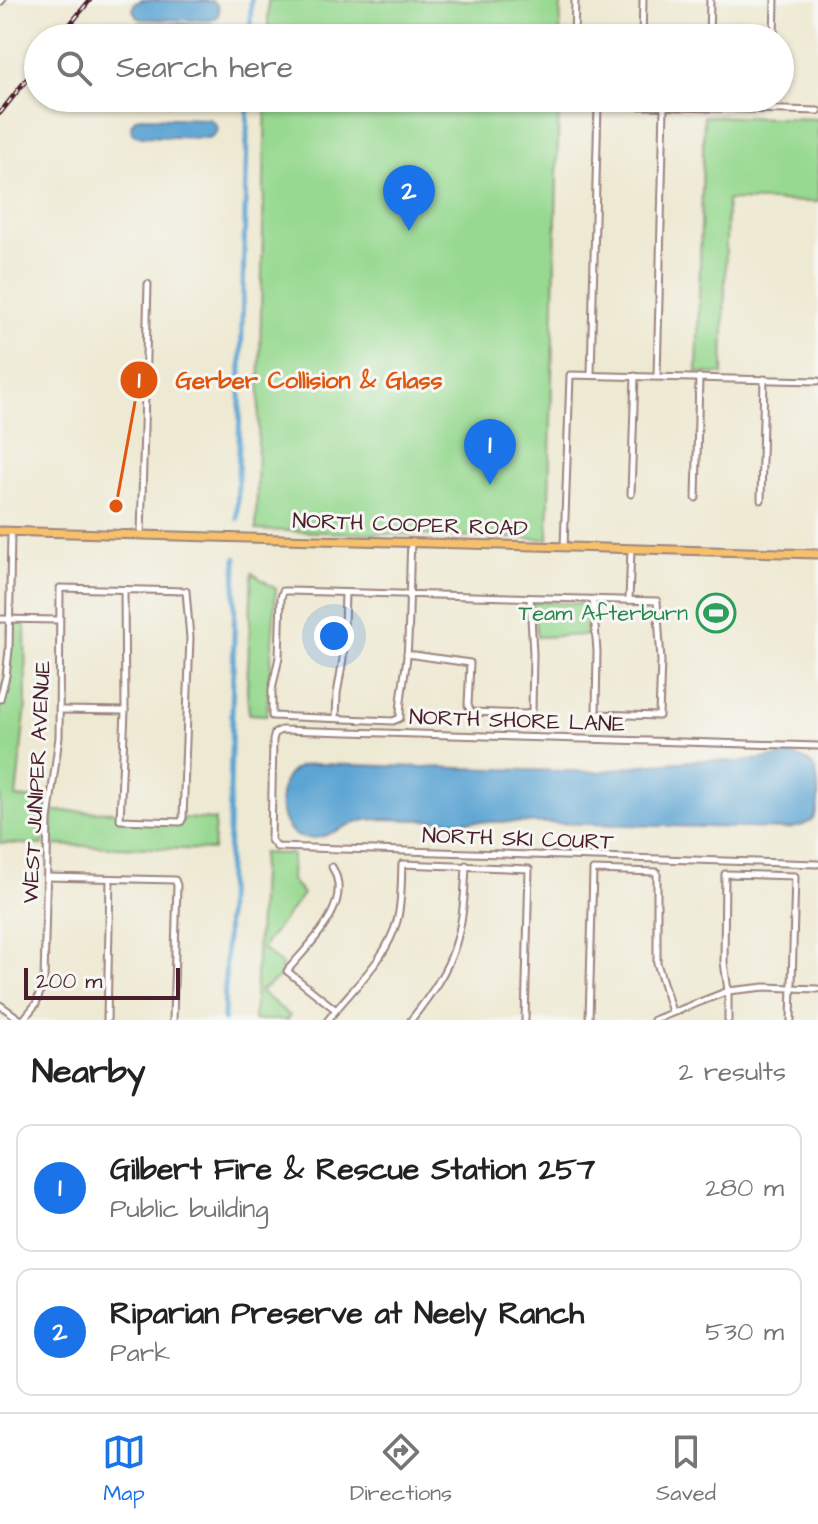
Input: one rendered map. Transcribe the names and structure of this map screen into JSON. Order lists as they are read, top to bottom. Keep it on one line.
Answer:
{"streets":{"main road":["NORTH COOPER ROAD"],"street":["NORTH SHORE LANE","WEST JUNIPER AVENUE","NORTH SKI COURT"]},"crossings":[["NORTH SHORE LANE","NORTH SKI COURT"]],"places":{"other":["Gerber Collision & Glass"],"sports":["Team Afterburn"]},"scale_bar":"200 m","page":{"search":"Search here","pins":["2","1"],"scale":"200 m","heading":["Nearby","2 results"],"list":[{"mark":"1","name":"Gilbert Fire & Rescue Station 257","note":"Public building","value":"280 m"},{"mark":"2","name":"Riparian Preserve at Neely Ranch","note":"Park","value":"530 m"}],"nav":["Map","Directions","Saved"]}}
